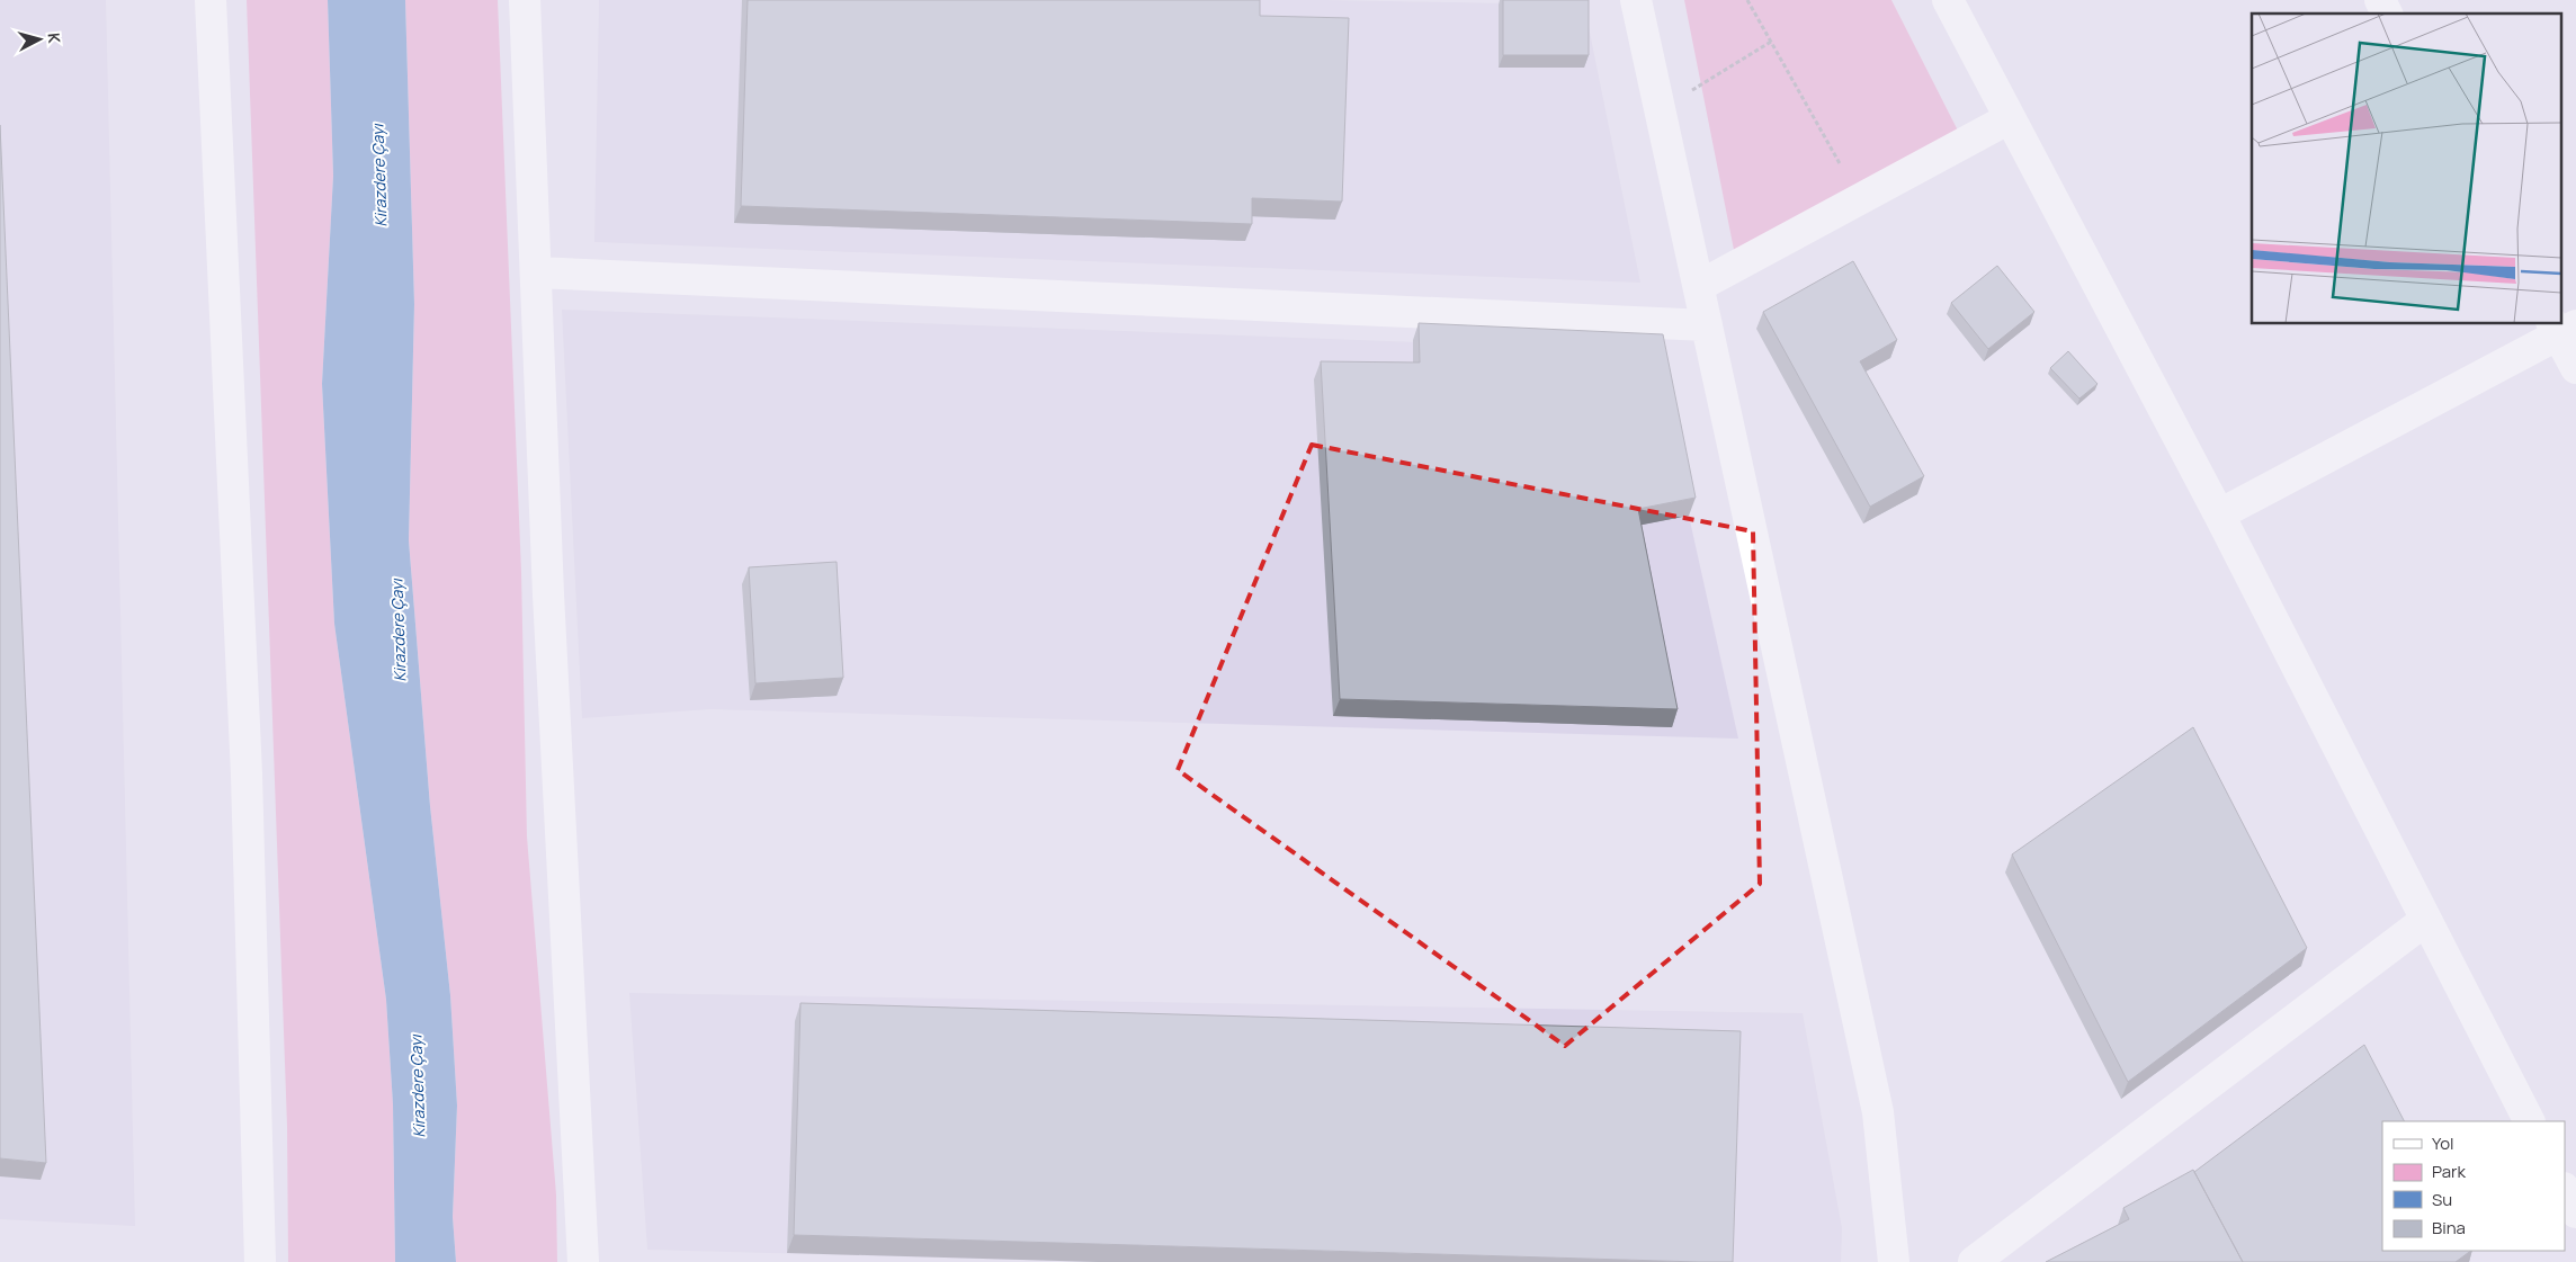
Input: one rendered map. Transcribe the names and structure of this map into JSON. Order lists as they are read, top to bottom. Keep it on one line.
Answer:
{"water":["Kirazdere Çayı"],"legend":["Yol","Park","Su","Bina"],"north":"right"}
